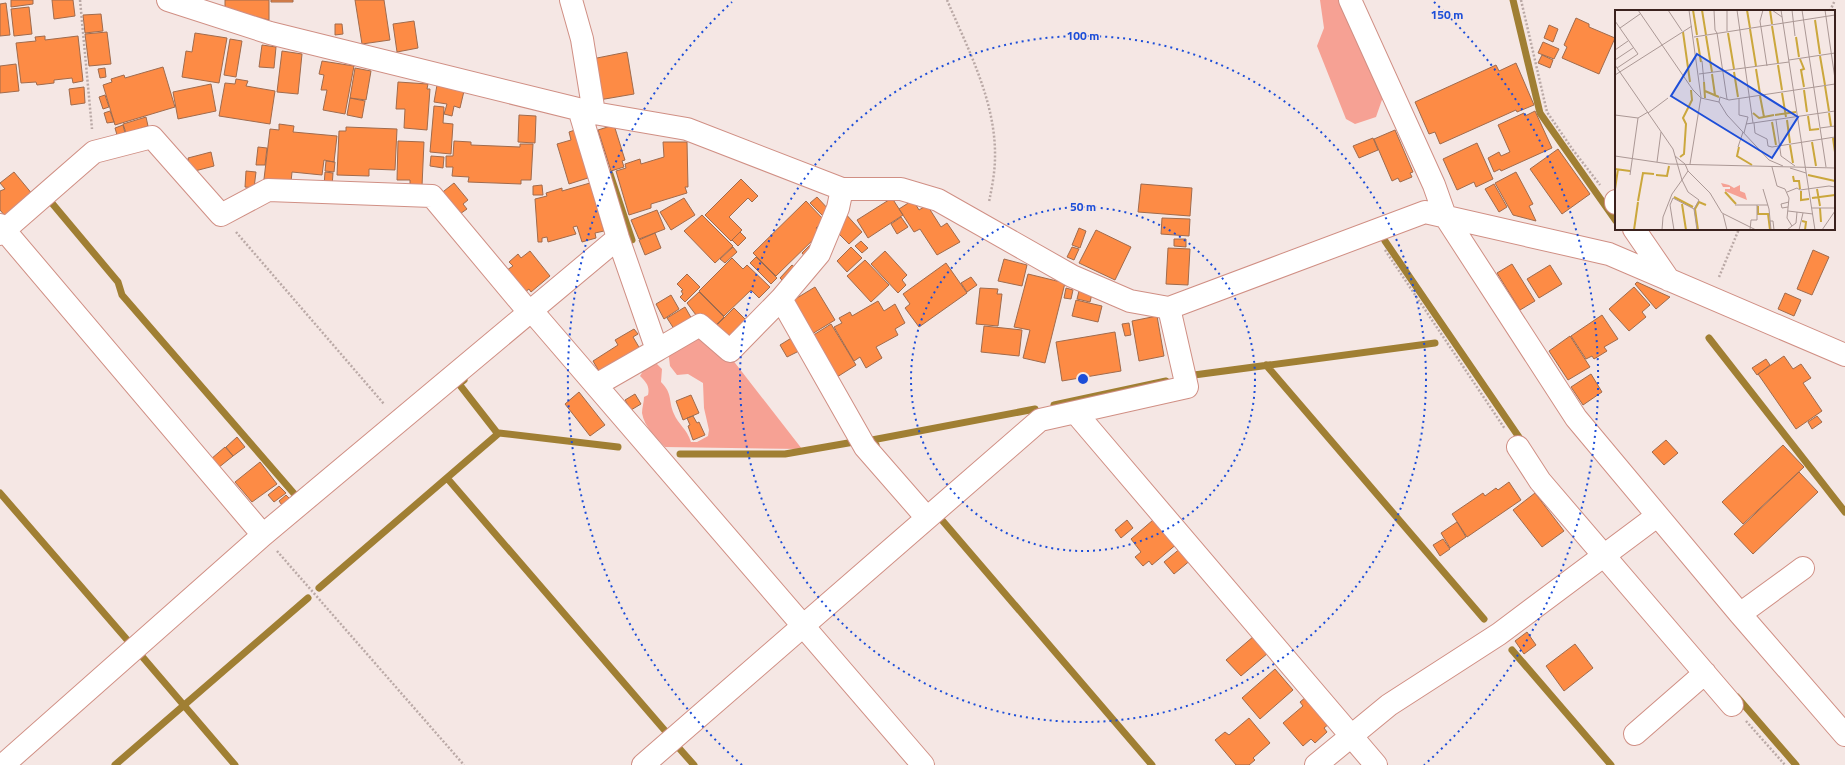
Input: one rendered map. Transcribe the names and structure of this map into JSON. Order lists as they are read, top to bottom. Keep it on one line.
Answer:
{"rings":["150 m","100 m","50 m"]}
